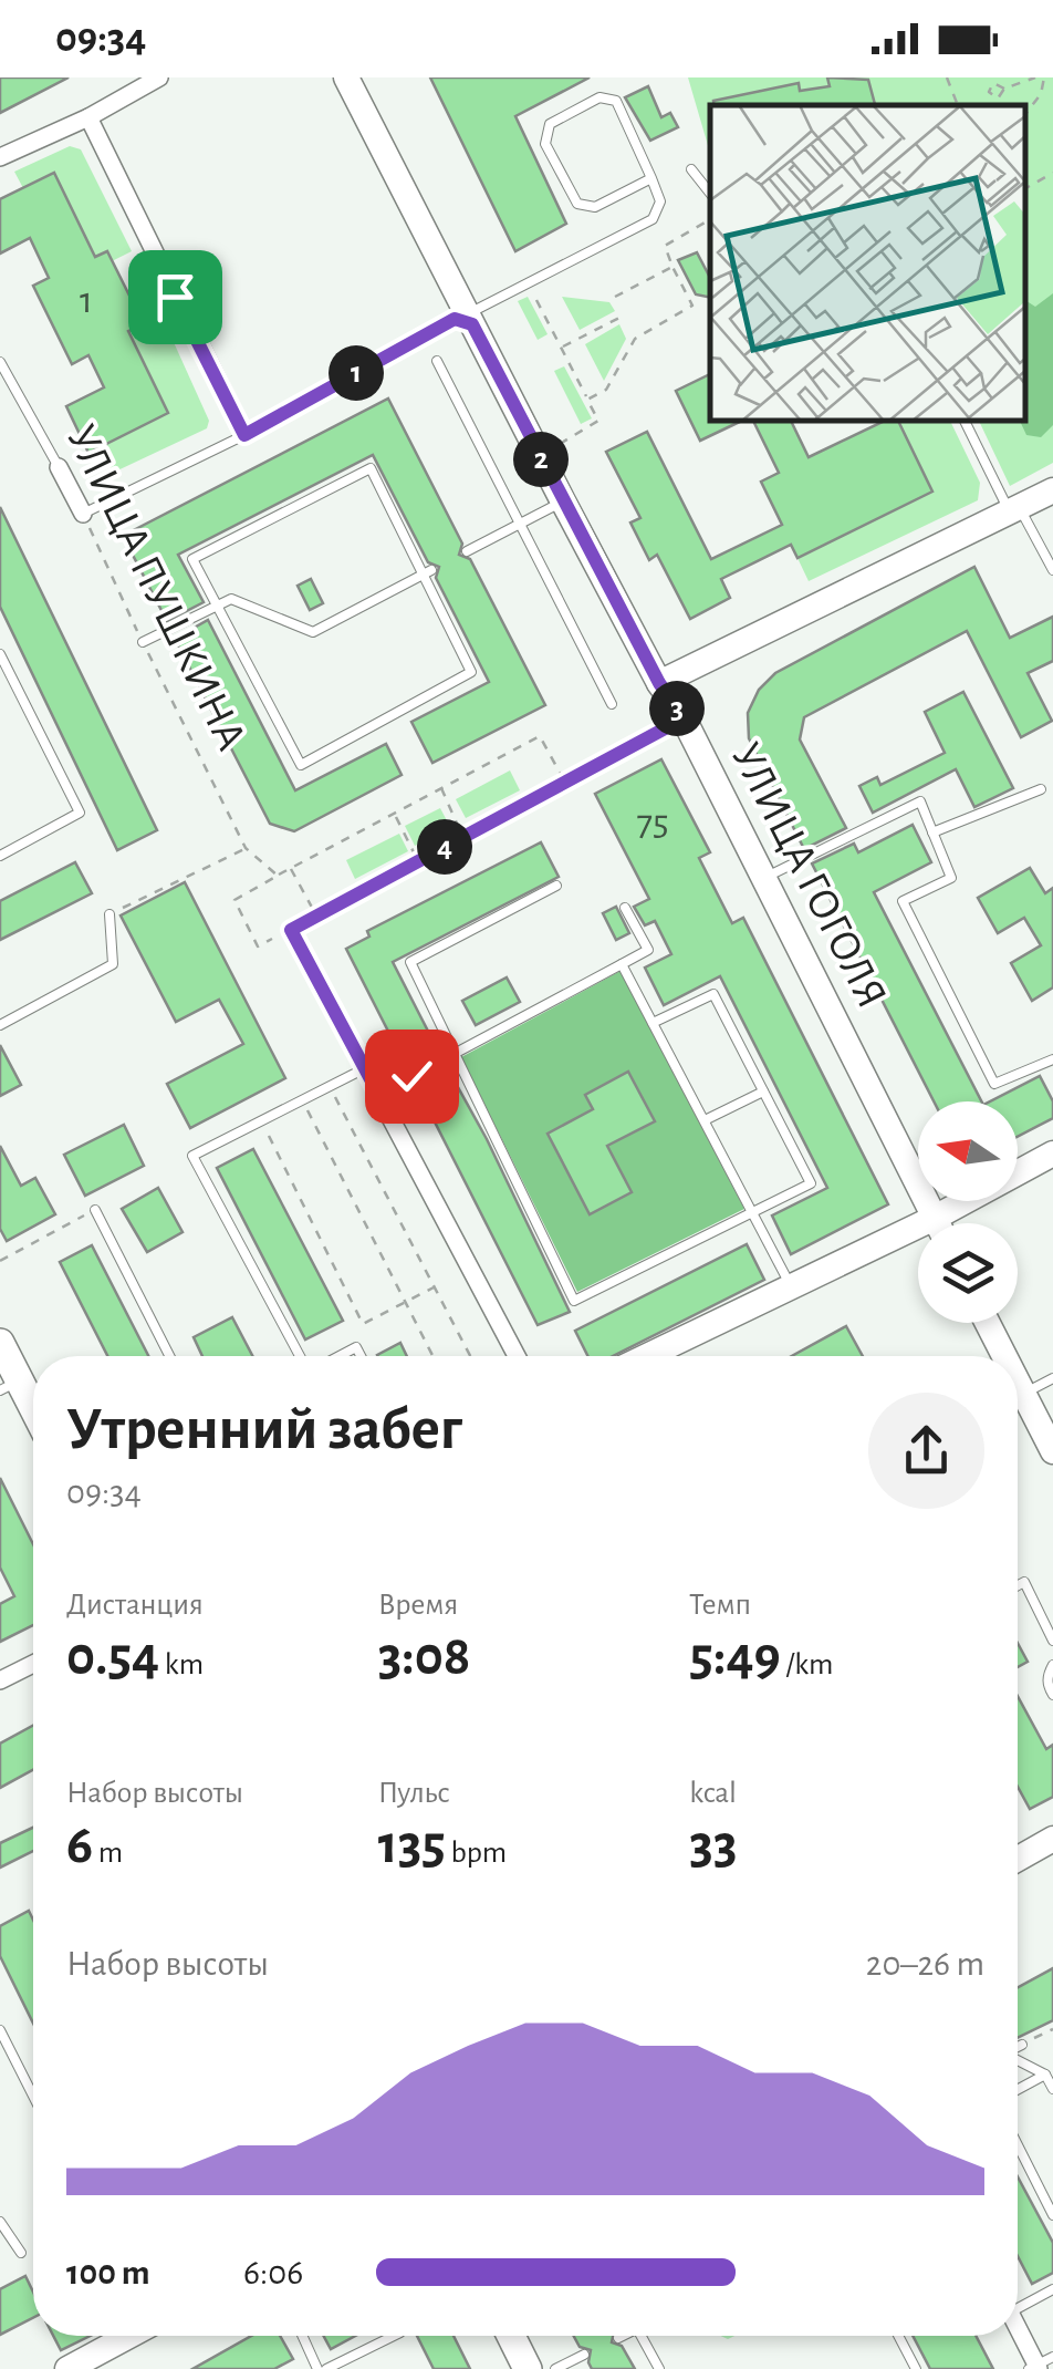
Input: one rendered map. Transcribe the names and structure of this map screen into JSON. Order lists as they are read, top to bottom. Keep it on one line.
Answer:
{"streets":{"main road":["УЛИЦА ГОГОЛЯ"],"street":["УЛИЦА ПУШКИНА"]},"house_numbers":["1","75"],"north":"left","page":{"status":"09:34","pins":["1","2","3","4"],"heading":["Утренний забег","09:34"],"stats":[["Дистанция","0.54 km"],["Время","3:08"],["Темп","5:49 /km"],["Набор высоты","6 m"],["Пульс","135 bpm"],["kcal","33"]],"chart":["Набор высоты","20–26 m"],"list":[{"name":"100 m","note":"6:06"}]}}
